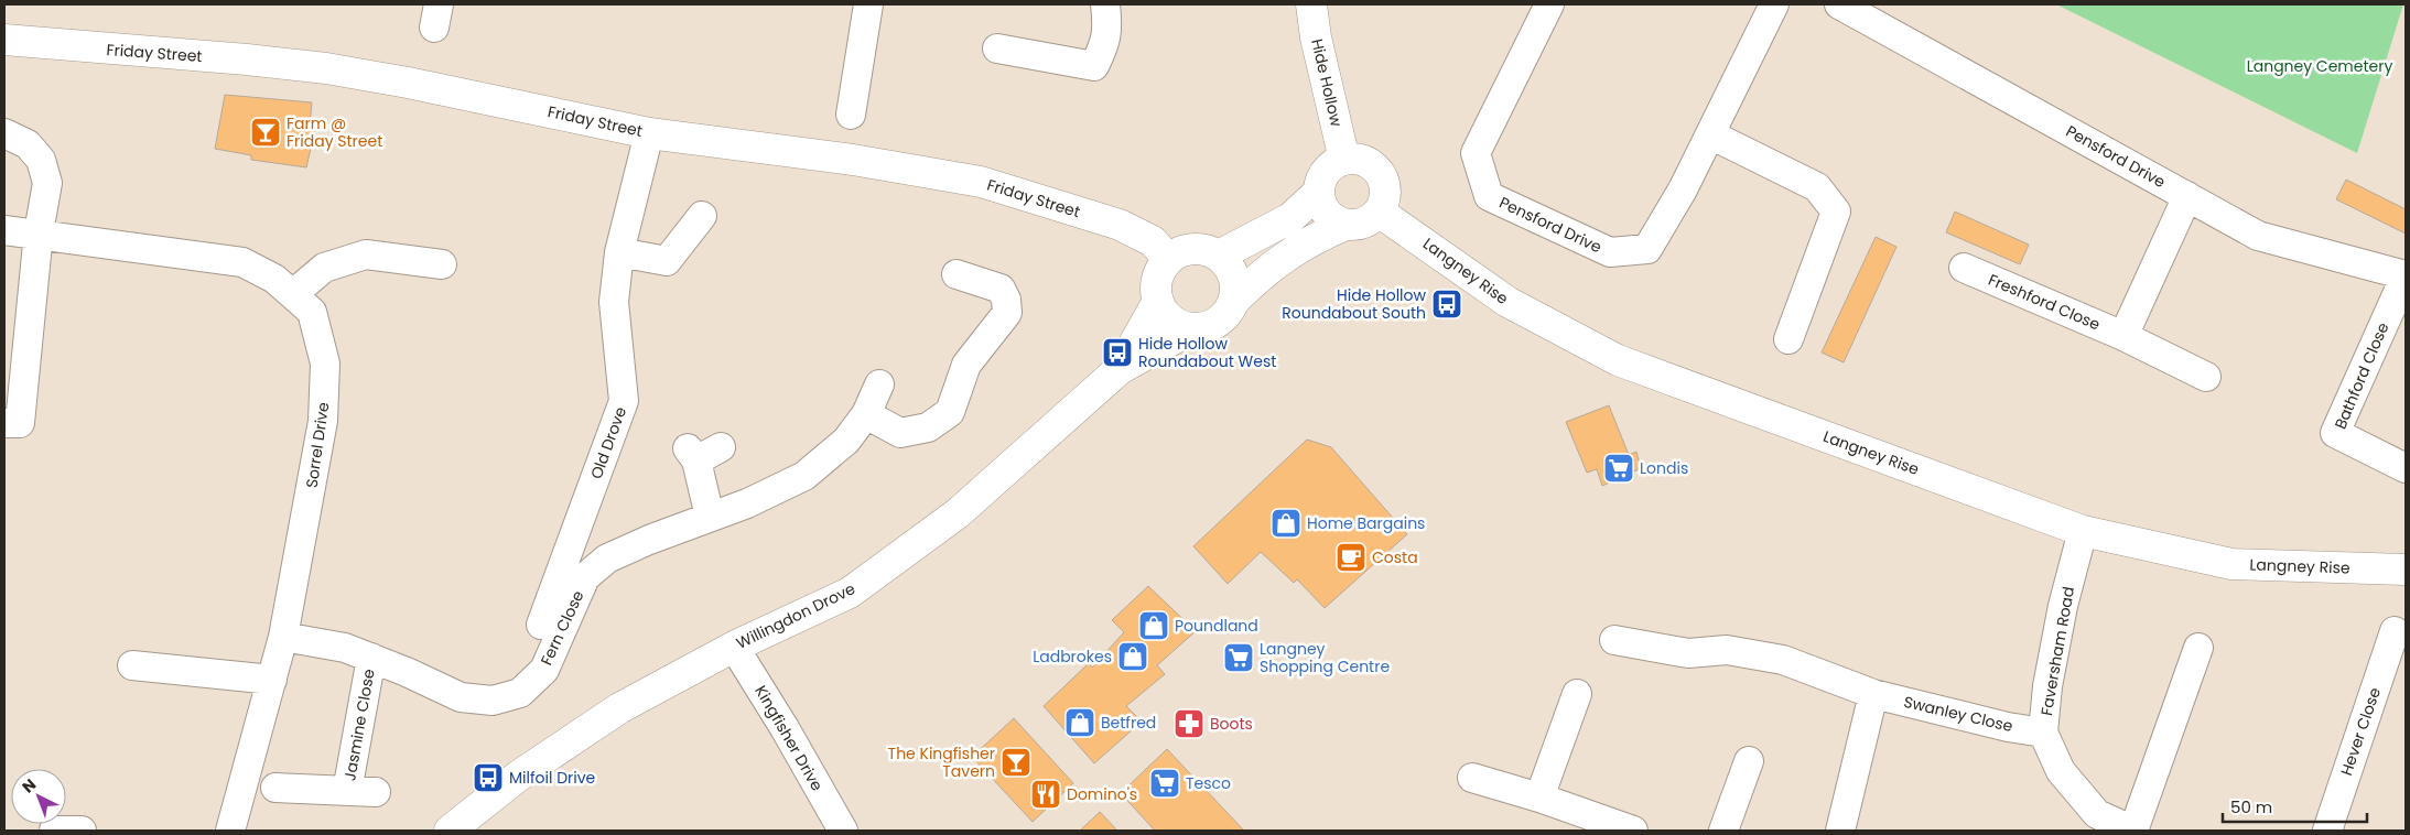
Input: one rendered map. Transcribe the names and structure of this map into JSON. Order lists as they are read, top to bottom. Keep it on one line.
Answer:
{"streets":{"main road":["Friday Street","Hide Hollow","Langney Rise","Willingdon Drove"],"street":["Pensford Drive","Freshford Close","Bathford Close","Old Drove","Sorrel Drive","Fern Close","Faversham Road","Swanley Close","Jasmine Close","Hever Close","Kingfisher Drive"]},"crossings":[["Friday Street","Old Drove"],["Friday Street","Willingdon Drove"],["Hide Hollow","Langney Rise"],["Pensford Drive","Bathford Close"],["Langney Rise","Faversham Road"],["Sorrel Drive","Fern Close"],["Willingdon Drove","Kingfisher Drive"],["Fern Close","Jasmine Close"],["Faversham Road","Swanley Close"]],"parks":["Langney Cemetery"],"places":{"bar":["Farm @ Friday Street","The Kingfisher Tavern"],"bus stop":["Hide Hollow Roundabout South","Hide Hollow Roundabout West","Milfoil Drive"],"supermarket":["Londis","Langney Shopping Centre","Tesco"],"shop":["Home Bargains","Poundland","Ladbrokes","Betfred"],"cafe":["Costa"],"pharmacy":["Boots"],"restaurant":["Domino's"]},"scale_bar":"50 m","north":"top left"}
